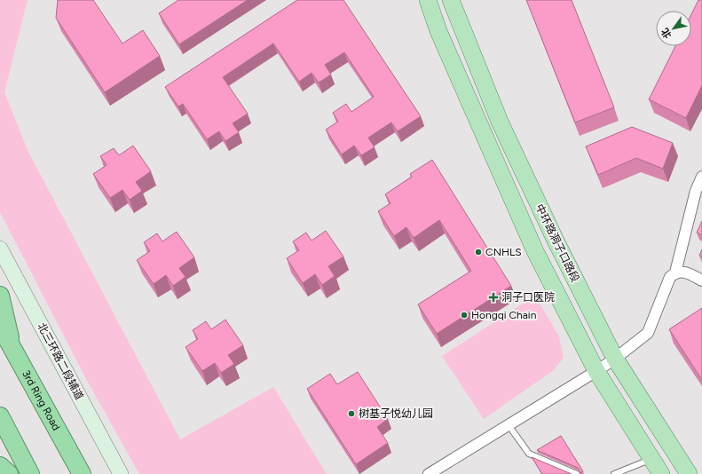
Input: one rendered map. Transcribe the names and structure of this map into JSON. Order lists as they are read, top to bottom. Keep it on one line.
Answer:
{"streets":{"highway":["3rd Ring Road"],"main road":["中环路洞子口路段","北三环路二段辅道"]},"places":{"other":["CNHLS","Hongqi Chain","树基子悦幼儿园"],"health":["洞子口医院"]},"north":"bottom left"}
